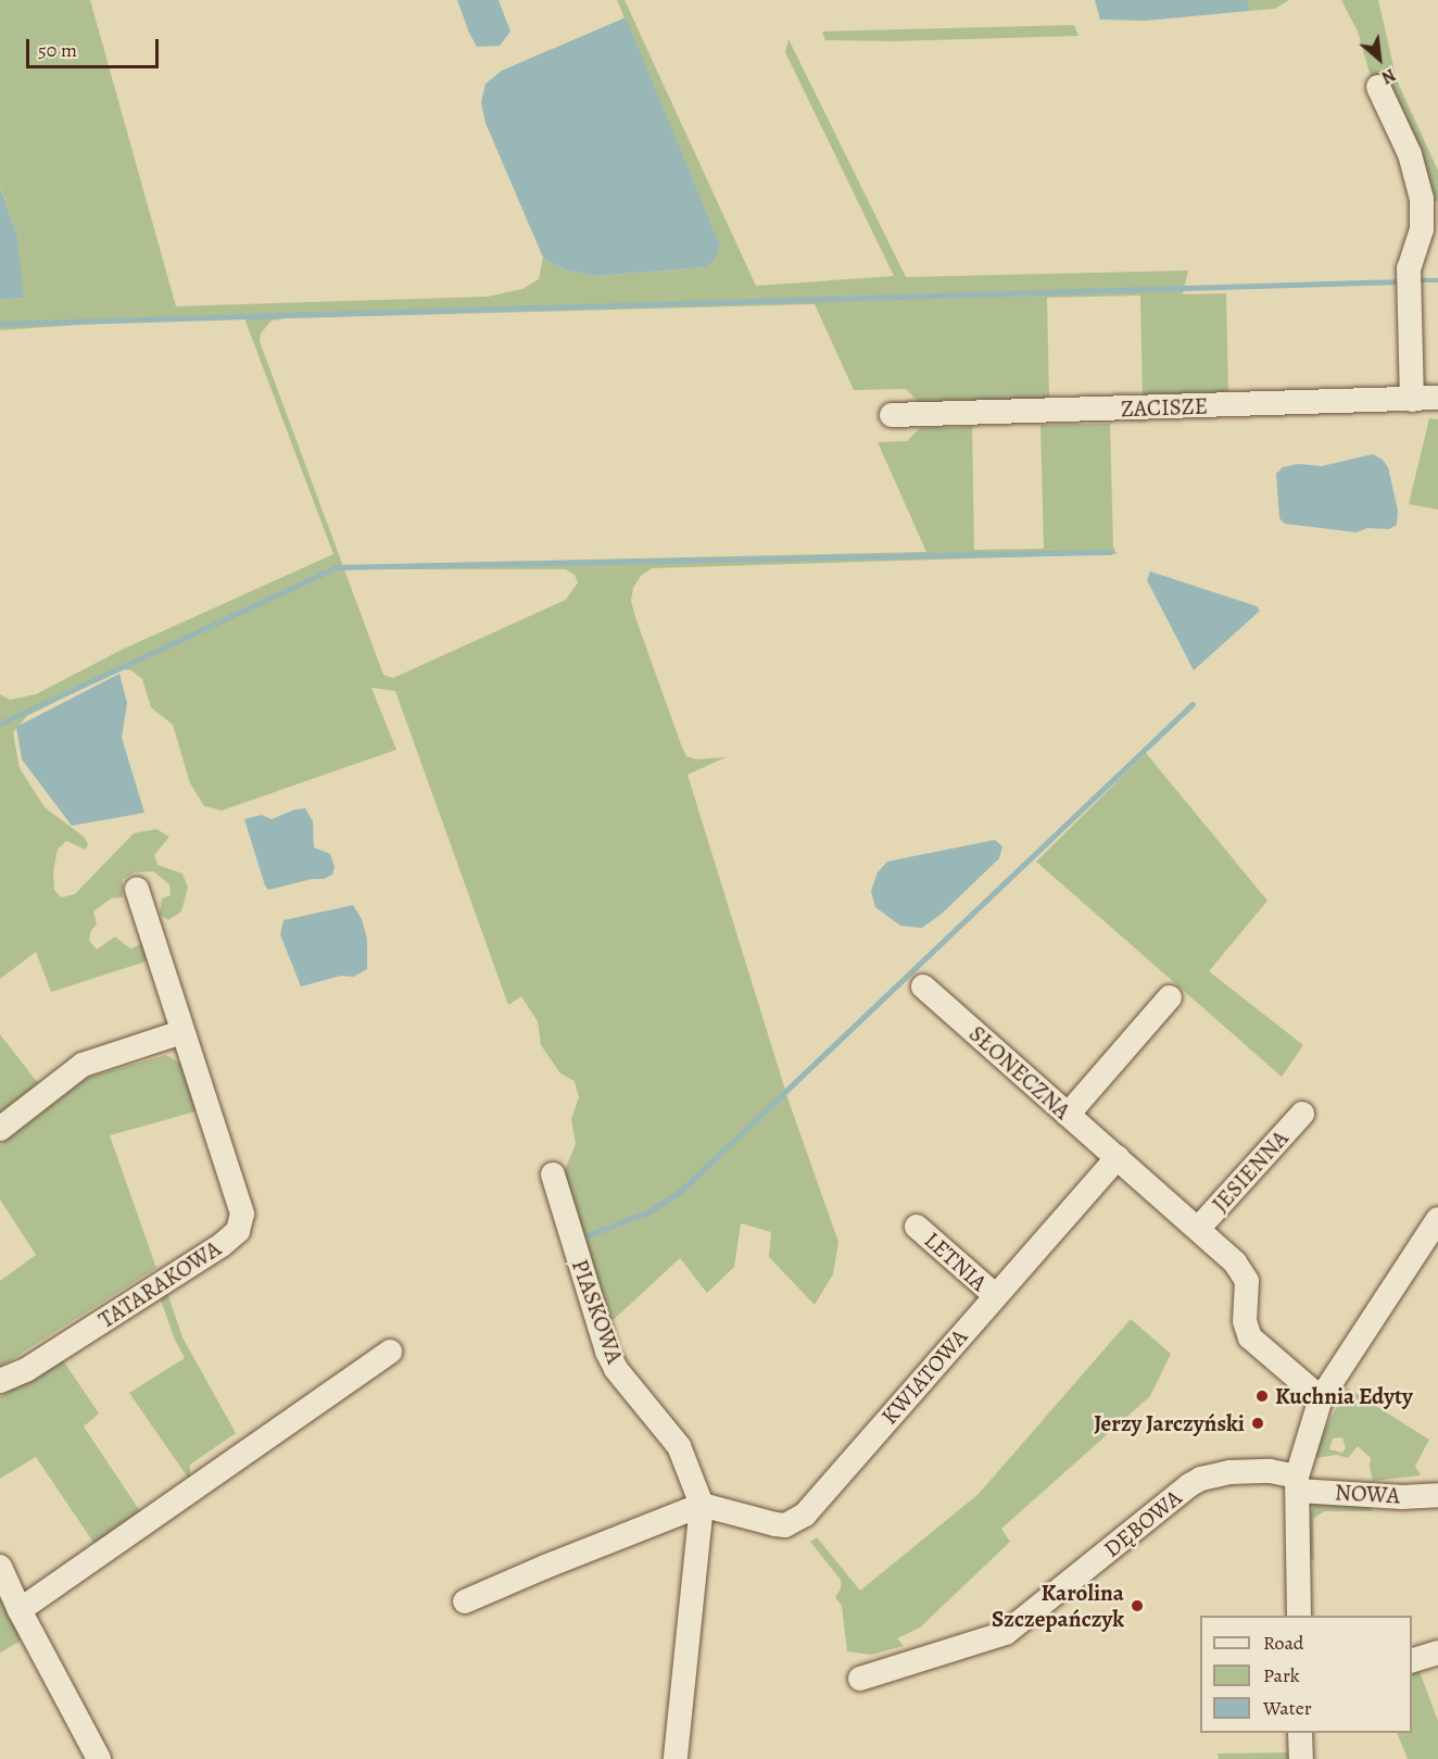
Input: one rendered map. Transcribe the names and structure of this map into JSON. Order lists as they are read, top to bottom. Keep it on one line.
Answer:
{"streets":{"street":["ZACISZE","SŁONECZNA","JESIENNA","LETNIA","TATARAKOWA","PIASKOWA","KWIATOWA","NOWA","DĘBOWA"]},"crossings":[["SŁONECZNA","JESIENNA"],["SŁONECZNA","KWIATOWA"],["LETNIA","KWIATOWA"],["PIASKOWA","KWIATOWA"],["NOWA","DĘBOWA"]],"places":["Kuchnia Edyty","Jerzy Jarczyński","Karolina Szczepańczyk"],"legend":["Road","Park","Water"],"scale_bar":"50 m","north":"bottom right"}
